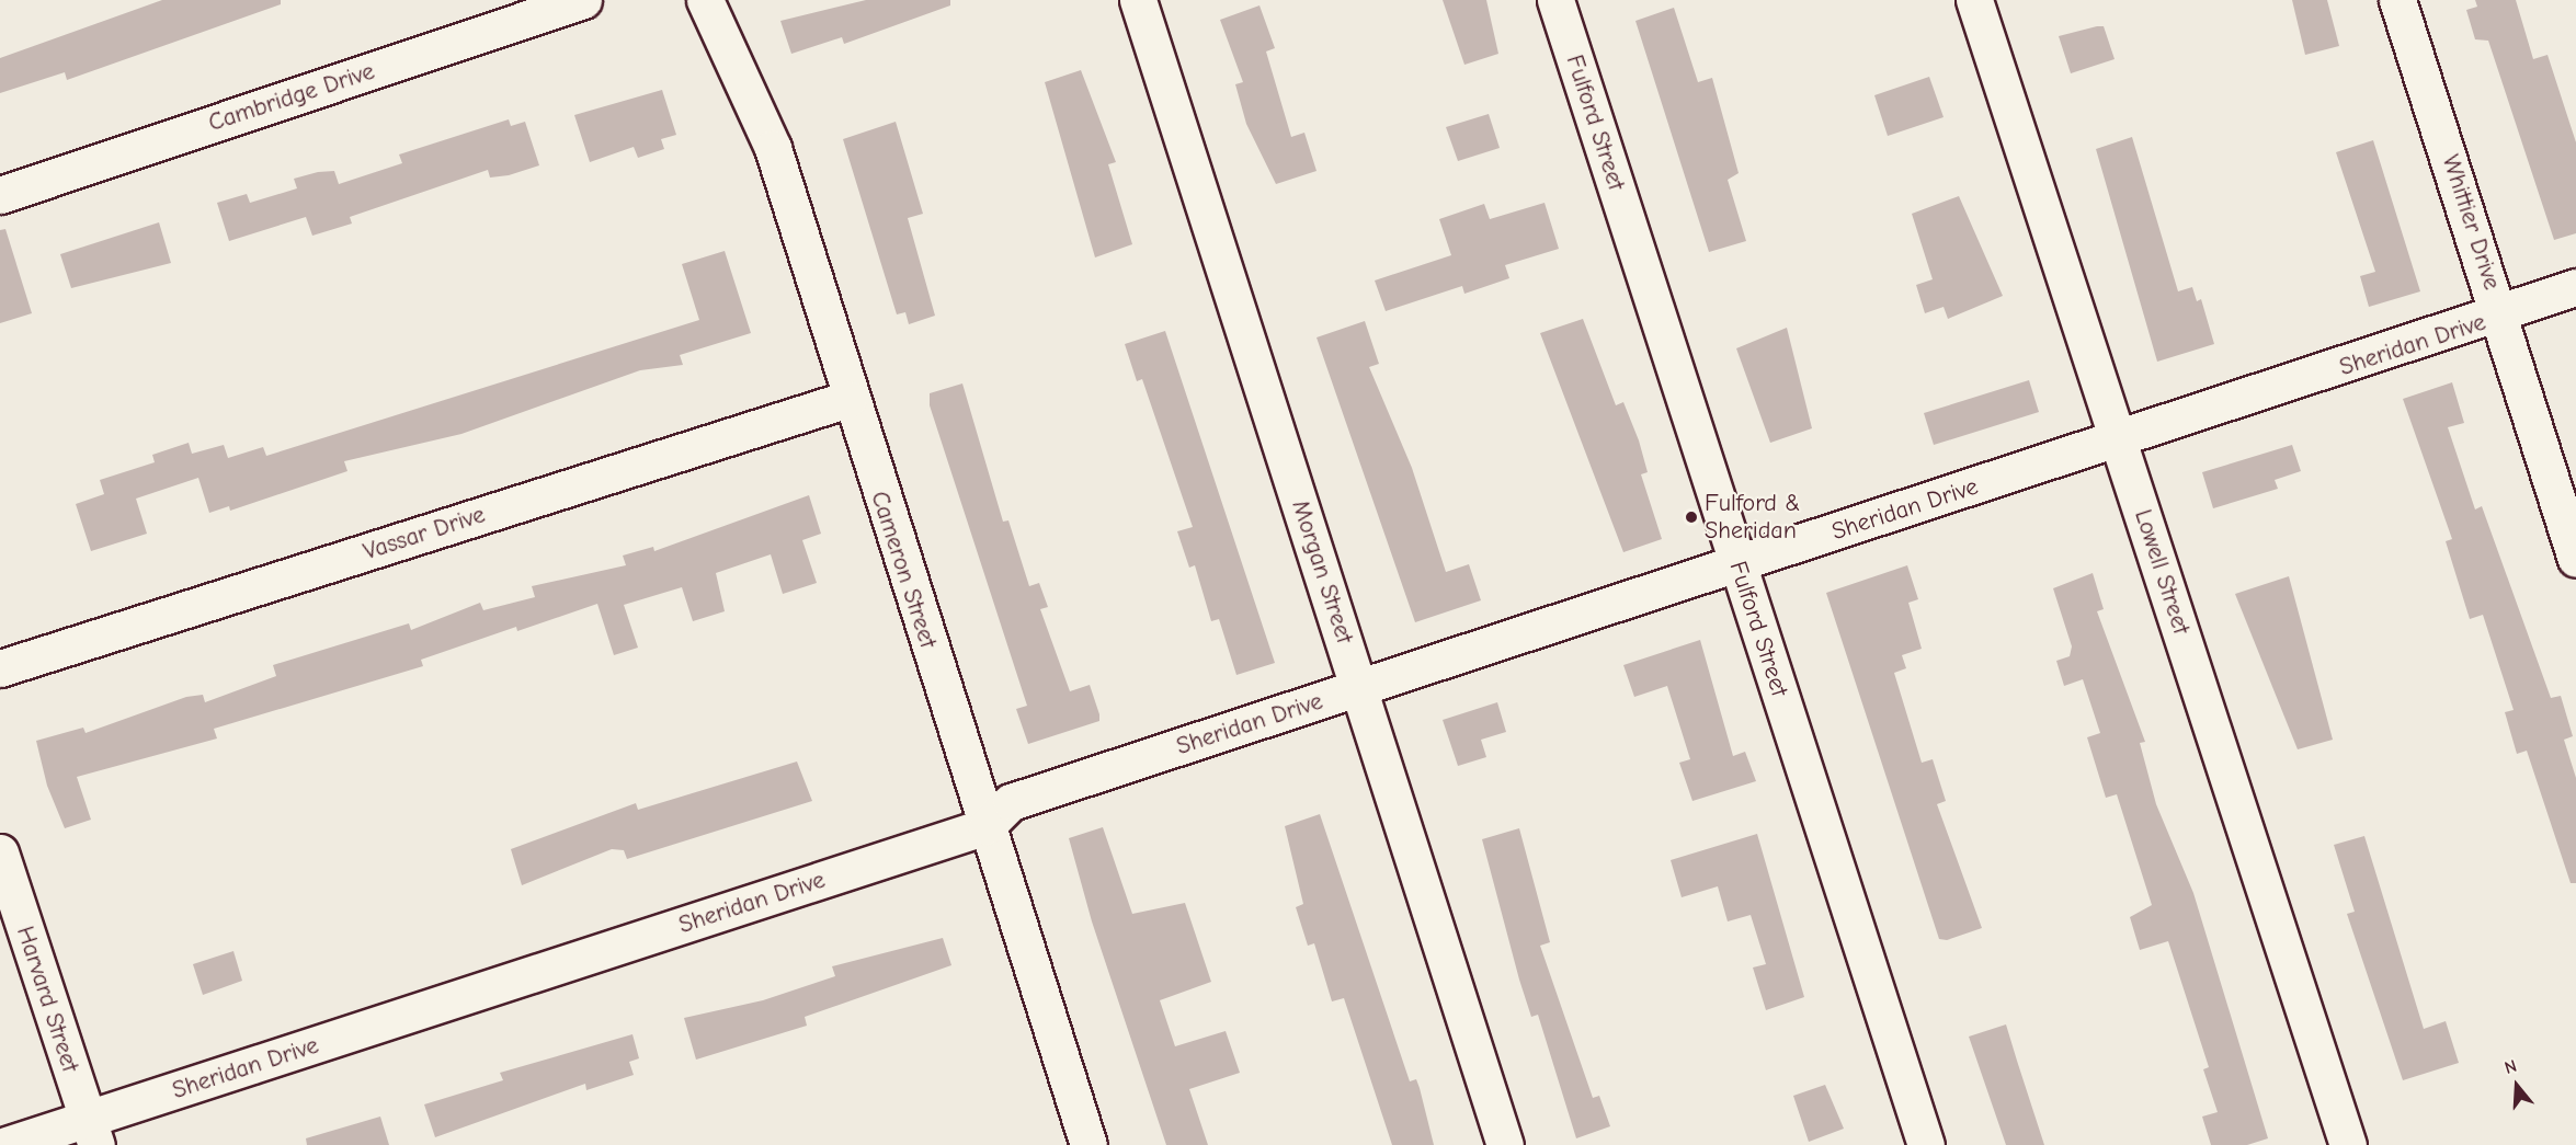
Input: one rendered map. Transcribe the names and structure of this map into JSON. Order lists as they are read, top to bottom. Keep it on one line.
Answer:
{"streets":{"street":["Cambridge Drive","Fulford Street","Whittier Drive","Sheridan Drive","Vassar Drive","Cameron Street","Morgan Street","Lowell Street","Harvard Street"]},"crossings":[["Fulford Street","Sheridan Drive"],["Whittier Drive","Sheridan Drive"],["Sheridan Drive","Cameron Street"],["Sheridan Drive","Morgan Street"],["Sheridan Drive","Lowell Street"],["Sheridan Drive","Harvard Street"],["Vassar Drive","Cameron Street"]],"places":["Fulford & Sheridan"],"north":"top"}
